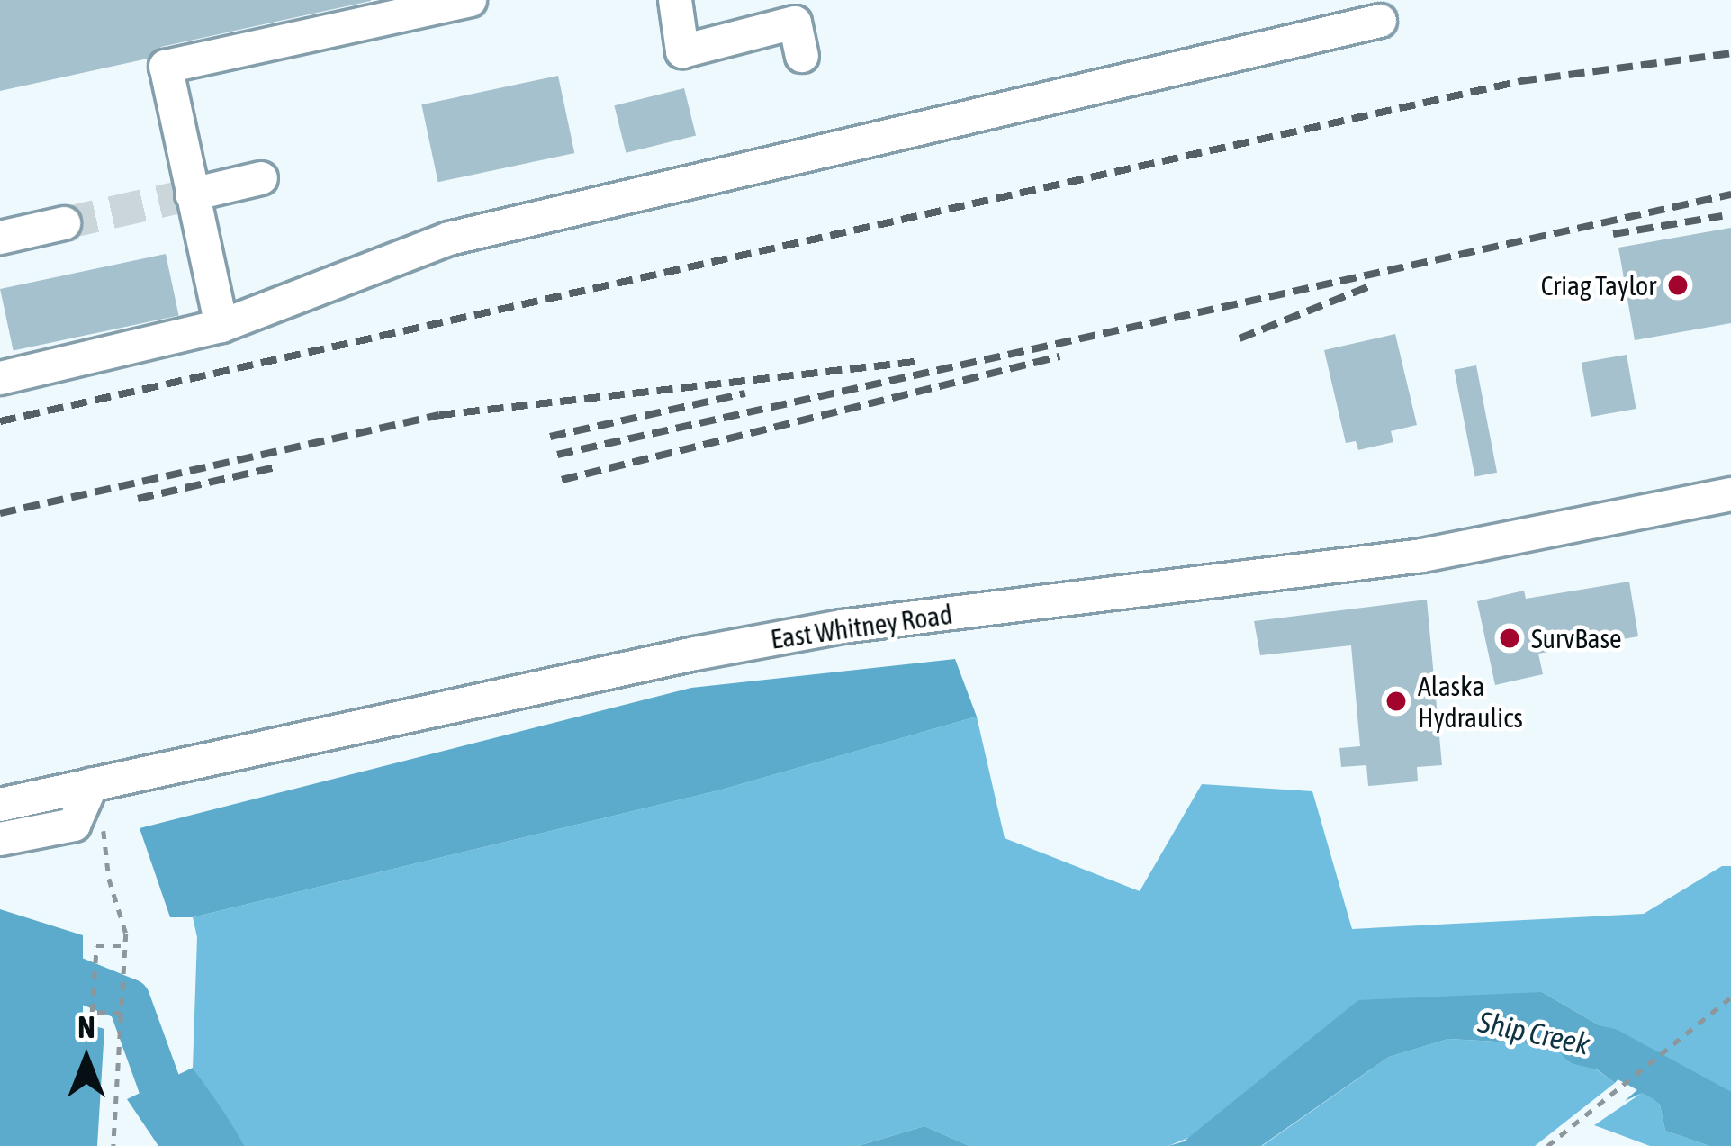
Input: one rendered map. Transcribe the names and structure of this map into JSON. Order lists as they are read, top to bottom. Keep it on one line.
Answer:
{"streets":{"street":["East Whitney Road"]},"water":["Ship Creek"],"places":["Criag Taylor","SurvBase","Alaska Hydraulics"],"north":"top"}
